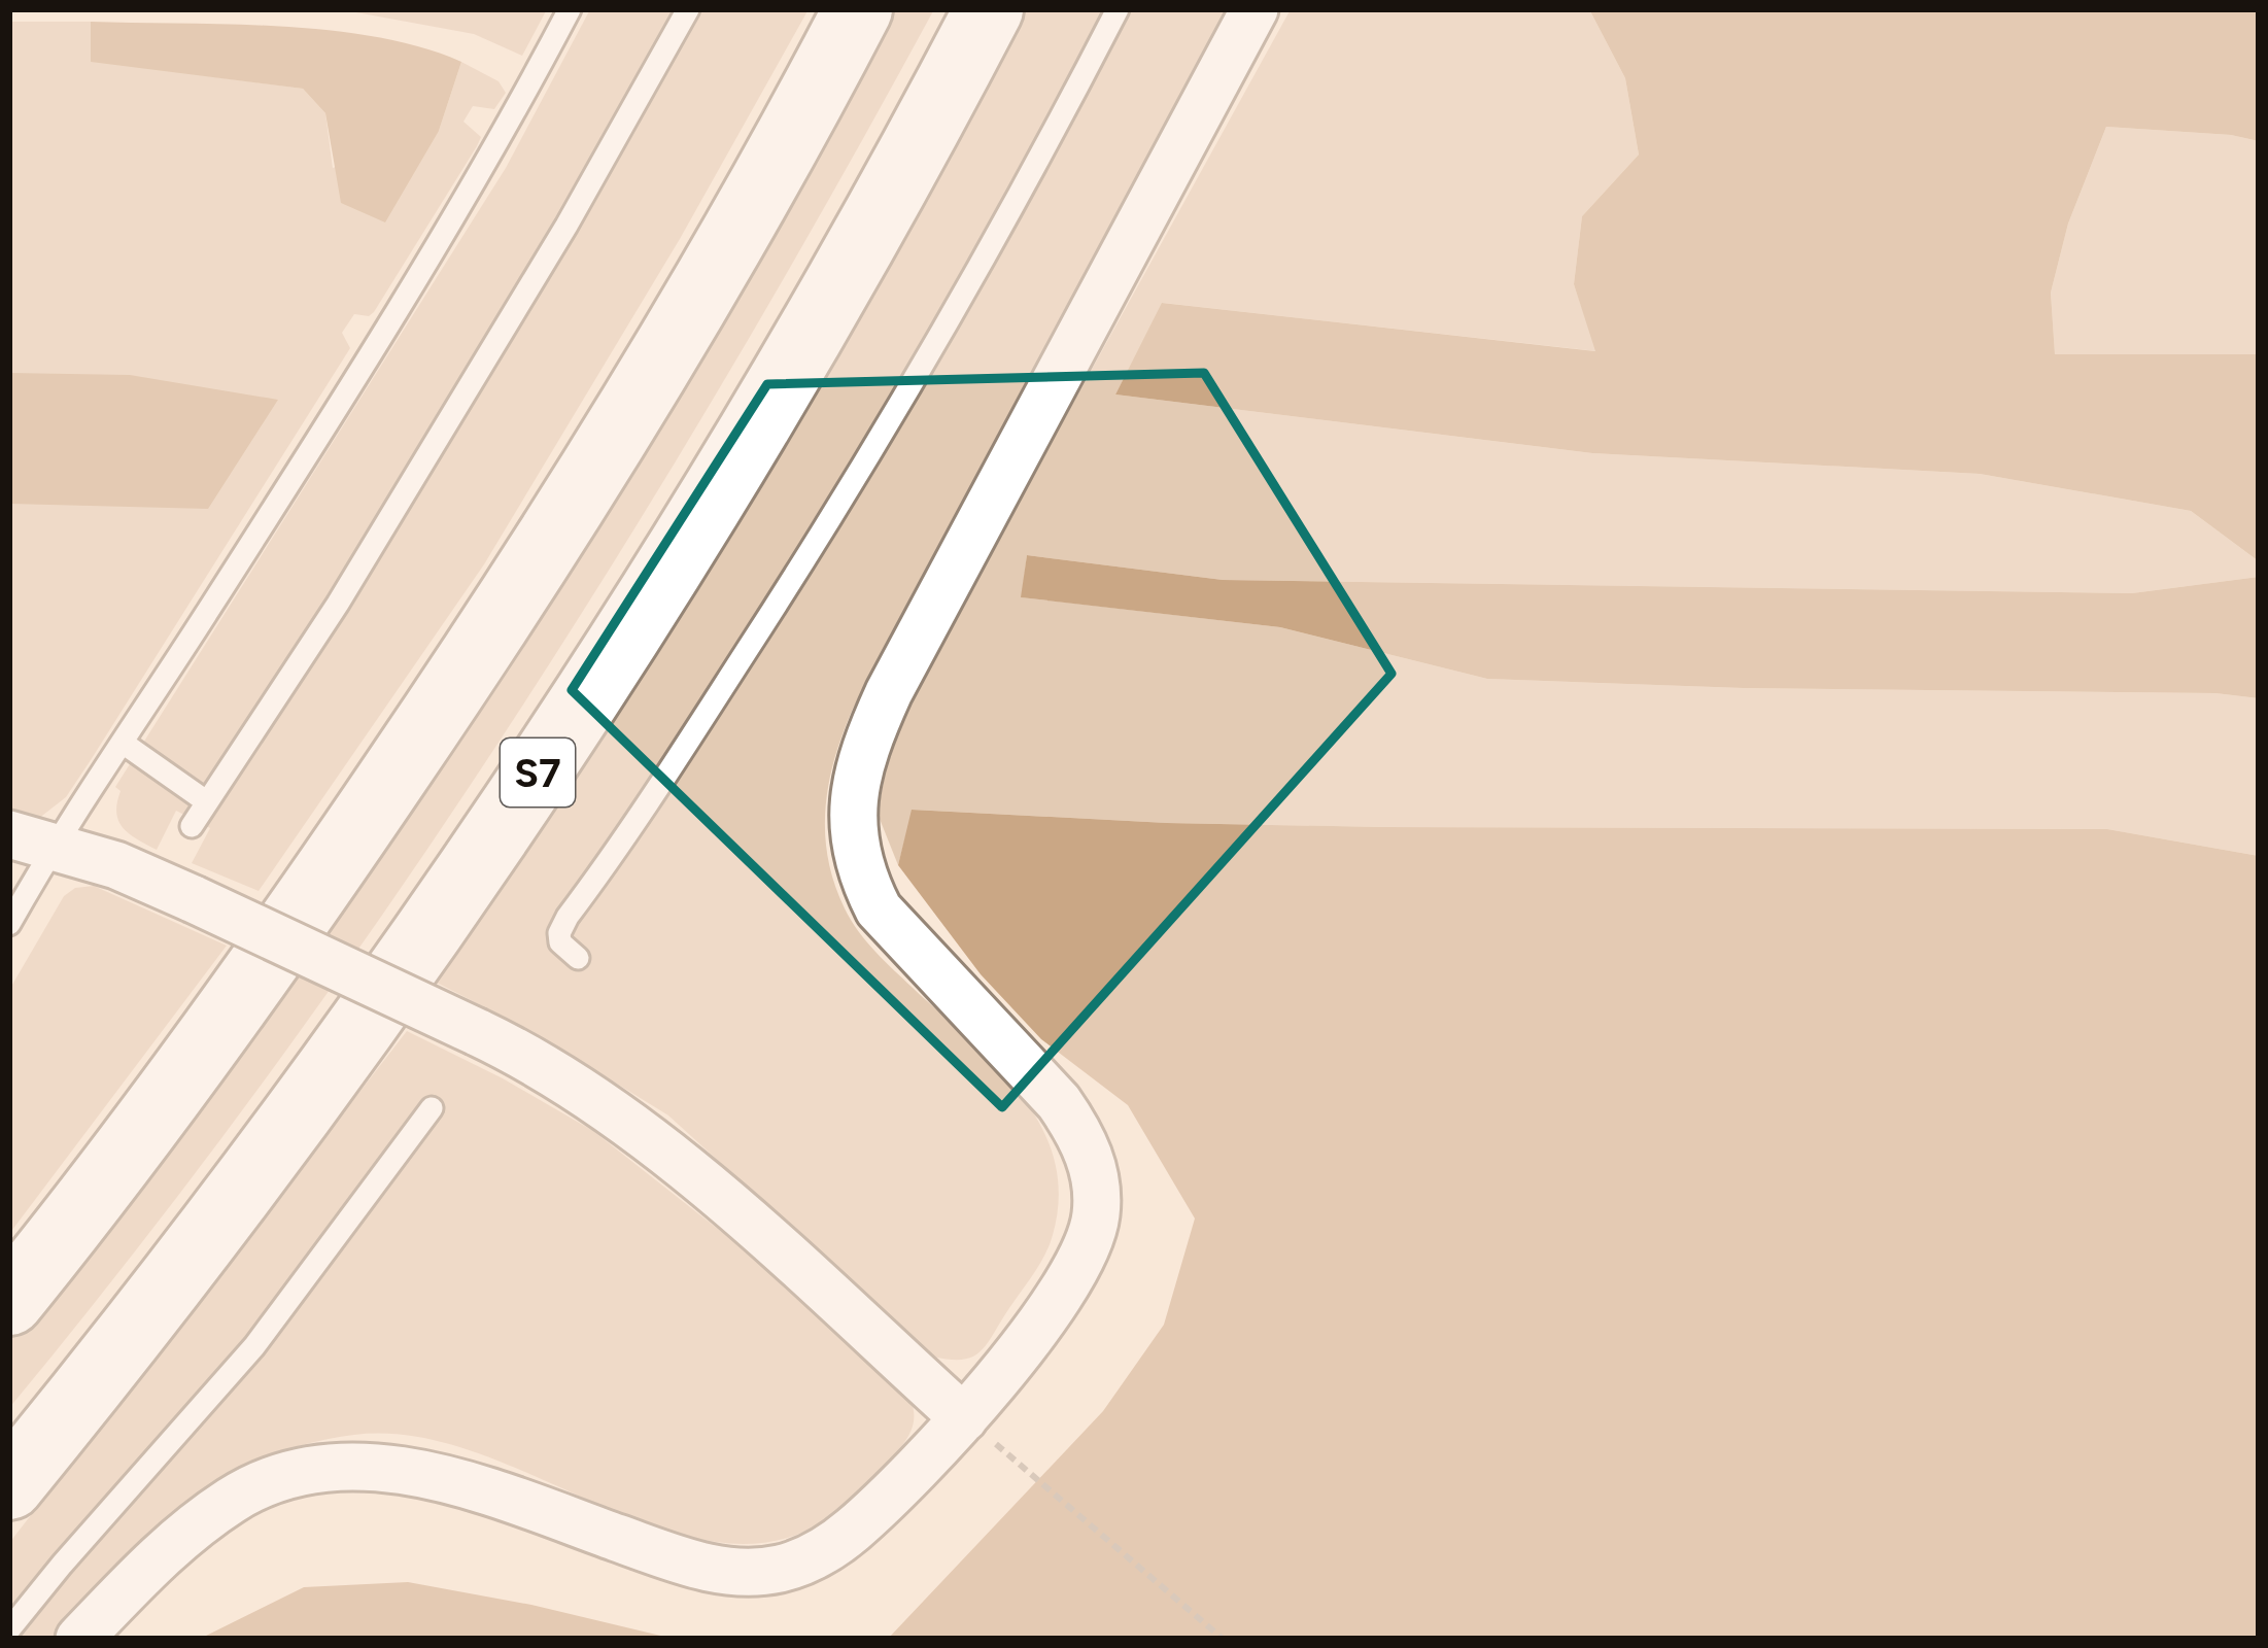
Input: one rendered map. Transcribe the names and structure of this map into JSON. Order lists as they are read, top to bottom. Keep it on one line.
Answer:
{"streets":{"highway":["S7"]}}
